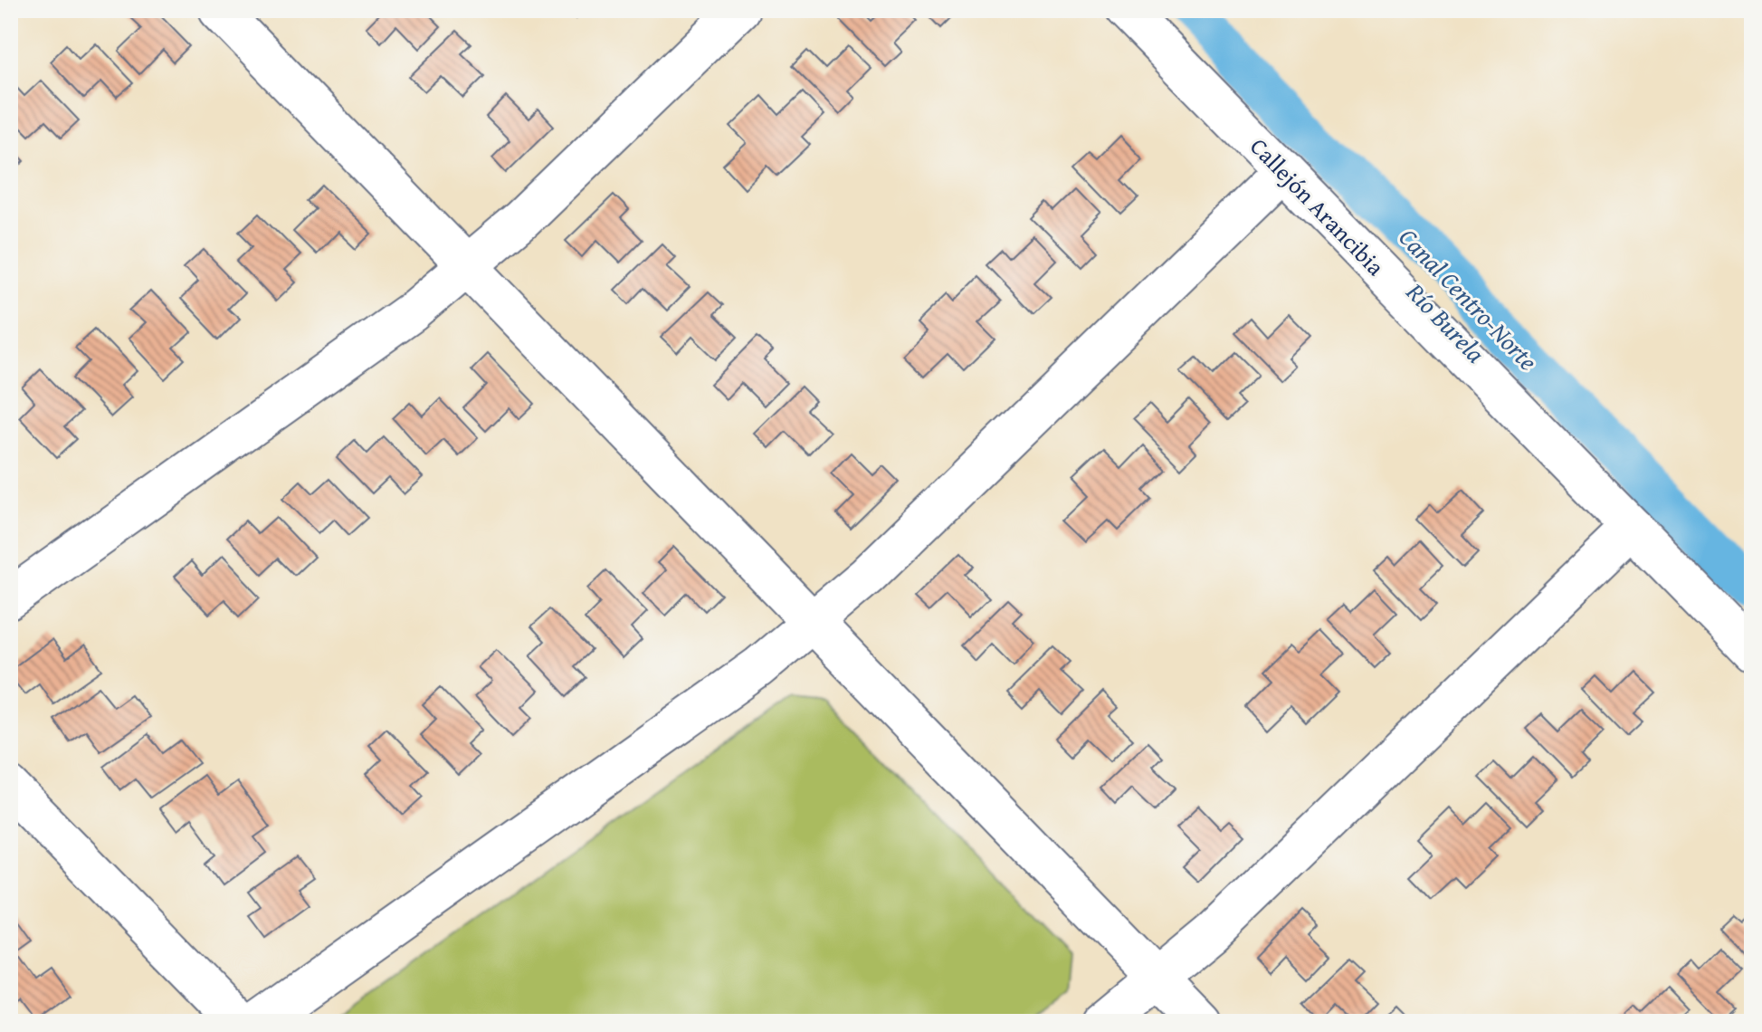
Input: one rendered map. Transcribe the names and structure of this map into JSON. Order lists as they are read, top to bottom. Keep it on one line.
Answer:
{"streets":{"street":["Callejón Arancibia"]},"water":["Canal Centro-Norte","Río Burela"]}
